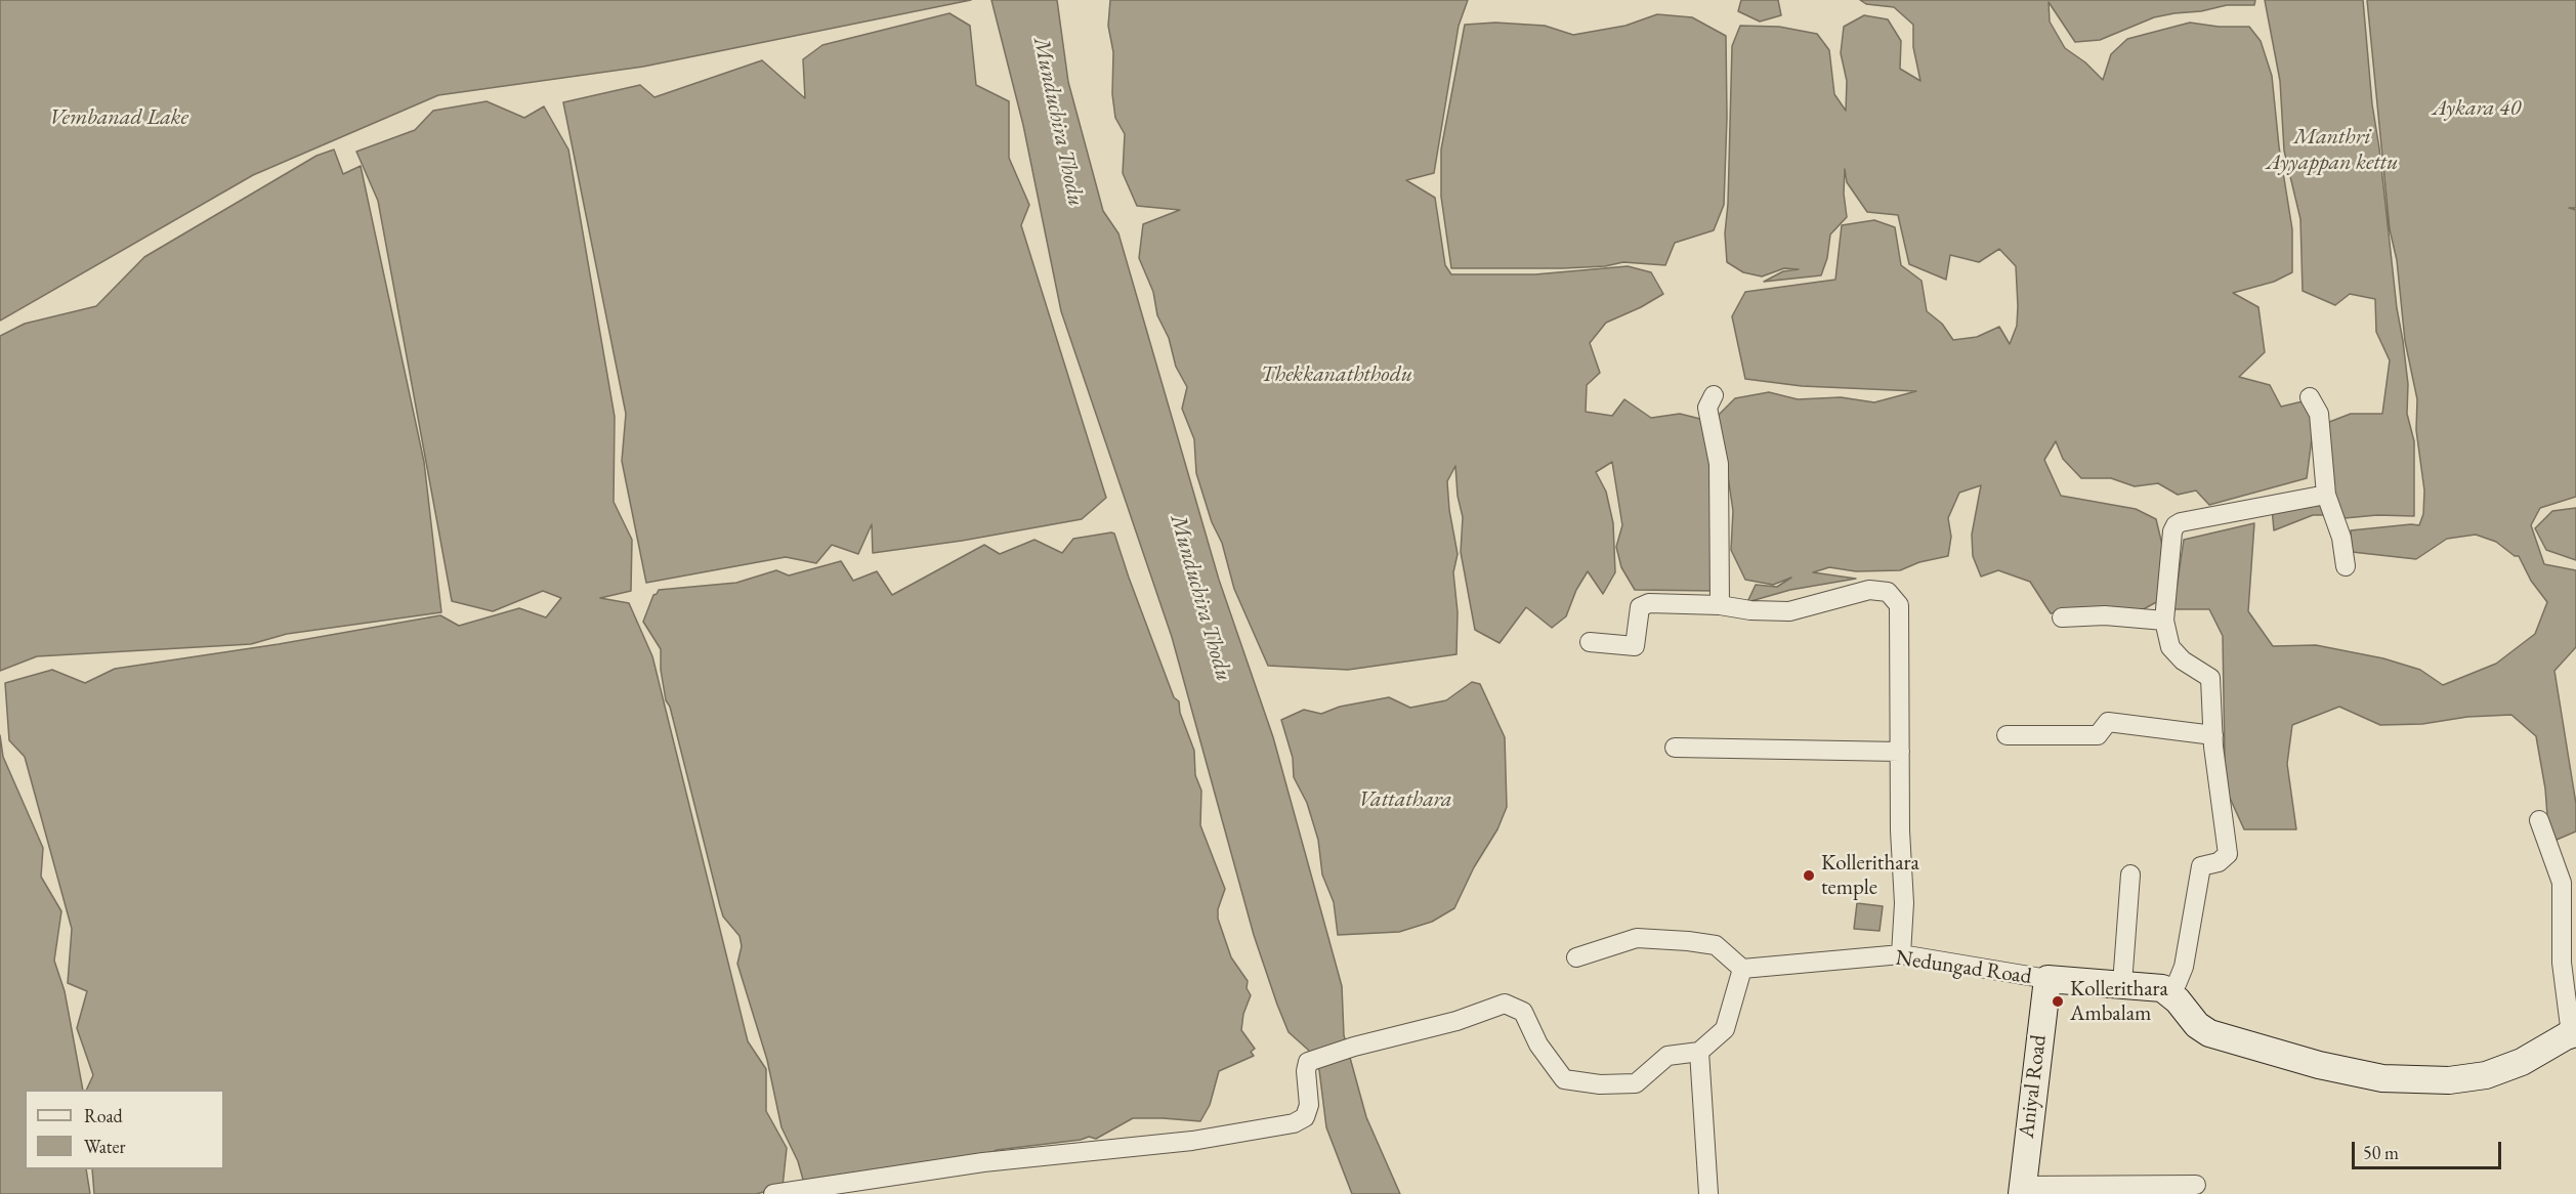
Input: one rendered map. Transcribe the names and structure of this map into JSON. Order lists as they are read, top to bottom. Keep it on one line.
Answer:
{"streets":{"main road":["Nedungad Road","Aniyal Road"]},"crossings":[["Nedungad Road","Aniyal Road"]],"water":["Aykara 40","Vembanad Lake","Munduchira Thodu","Manthri Ayyappan kettu","Thekkanaththodu","Vattathara"],"places":["Kollerithara temple","Kollerithara Ambalam"],"legend":["Road","Water"],"scale_bar":"50 m"}
